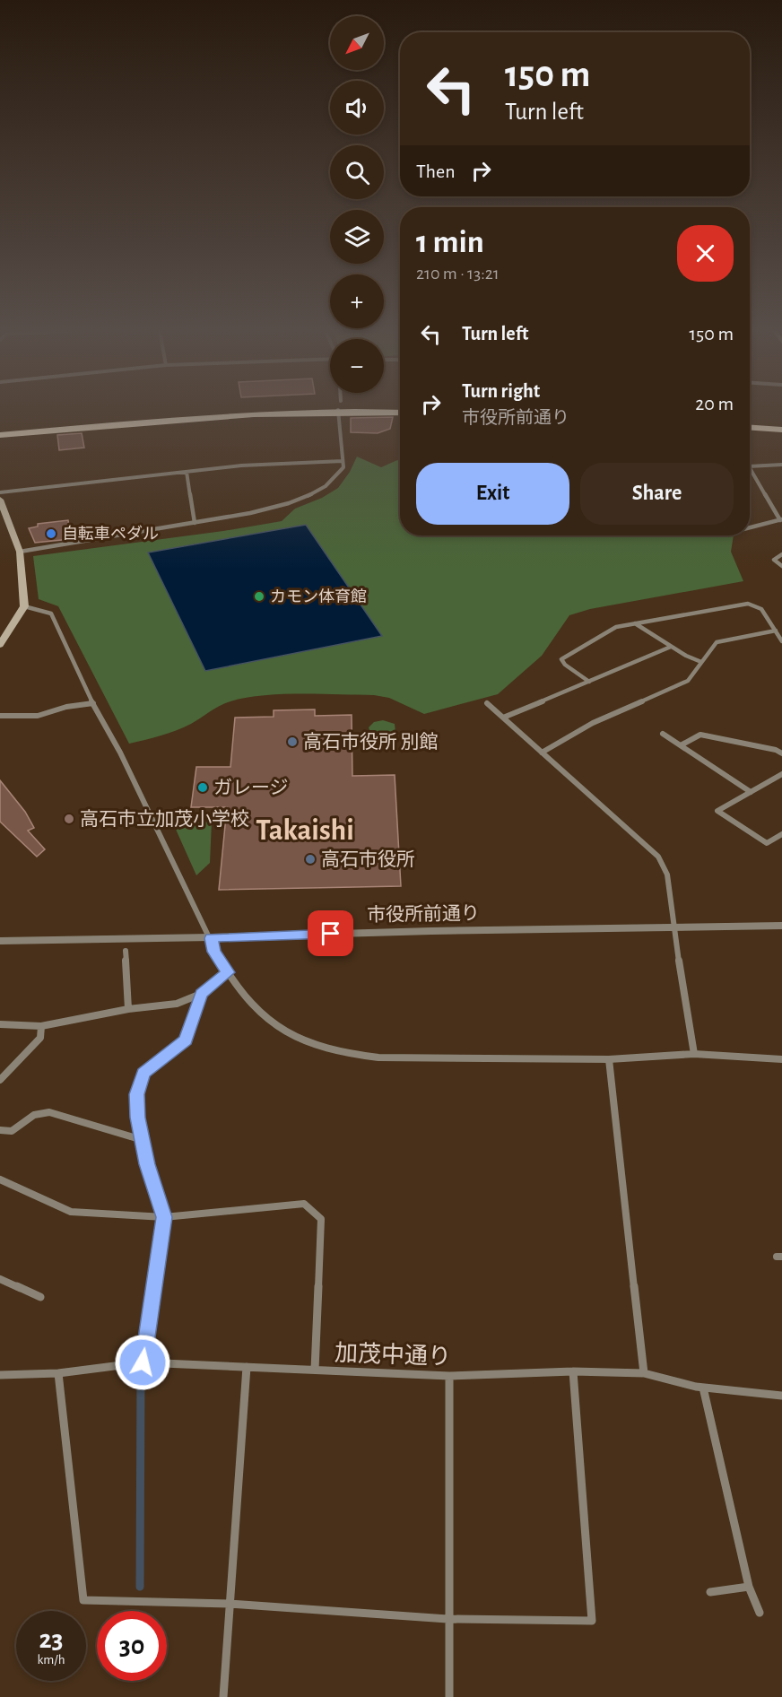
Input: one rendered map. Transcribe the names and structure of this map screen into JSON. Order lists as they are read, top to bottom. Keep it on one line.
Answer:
{"streets":{"street":["市役所前通り","加茂中通り"]},"districts":["Takaishi"],"places":["自転車ペダル","カモン体育館","高石市役所 別館","ガレージ","高石市立加茂小学校","高石市役所"],"north":"bottom left","page":{"map_buttons":["+","−"],"turn":["150 m","Turn left"],"then":"Then","heading":["1 min","210 m · 13:21"],"list":[{"name":"Turn left","value":"150 m"},{"name":"Turn right","note":"市役所前通り","value":"20 m"}],"buttons":["Exit","Share"],"speed":"23 km/h","limit":"30"}}
